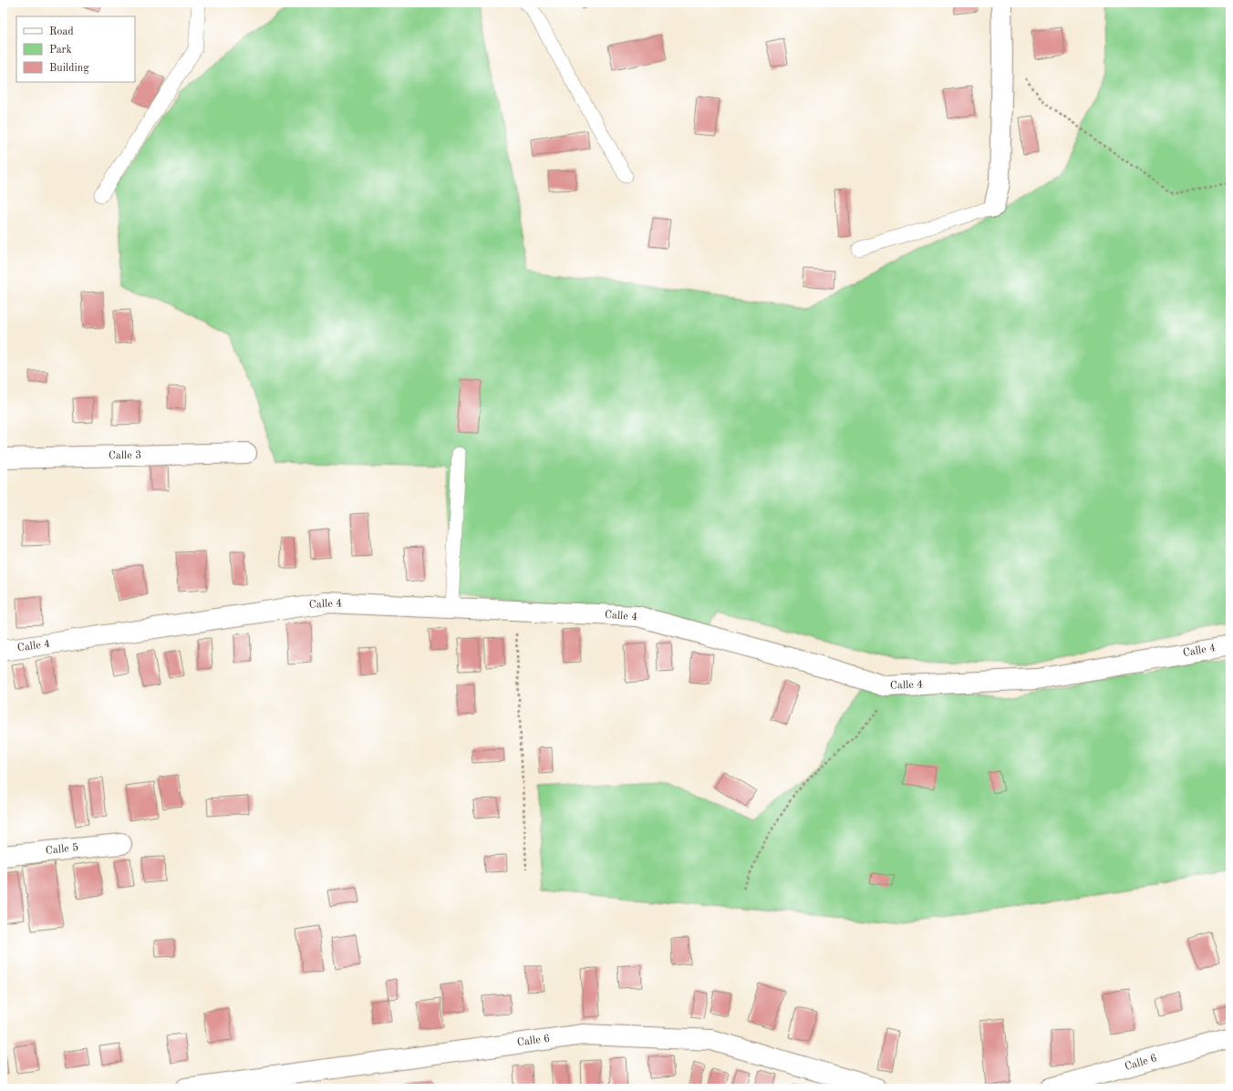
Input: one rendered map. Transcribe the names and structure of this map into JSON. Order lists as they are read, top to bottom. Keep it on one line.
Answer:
{"streets":{"street":["Calle 3","Calle 4","Calle 5","Calle 6"]},"legend":["Road","Park","Building"]}
